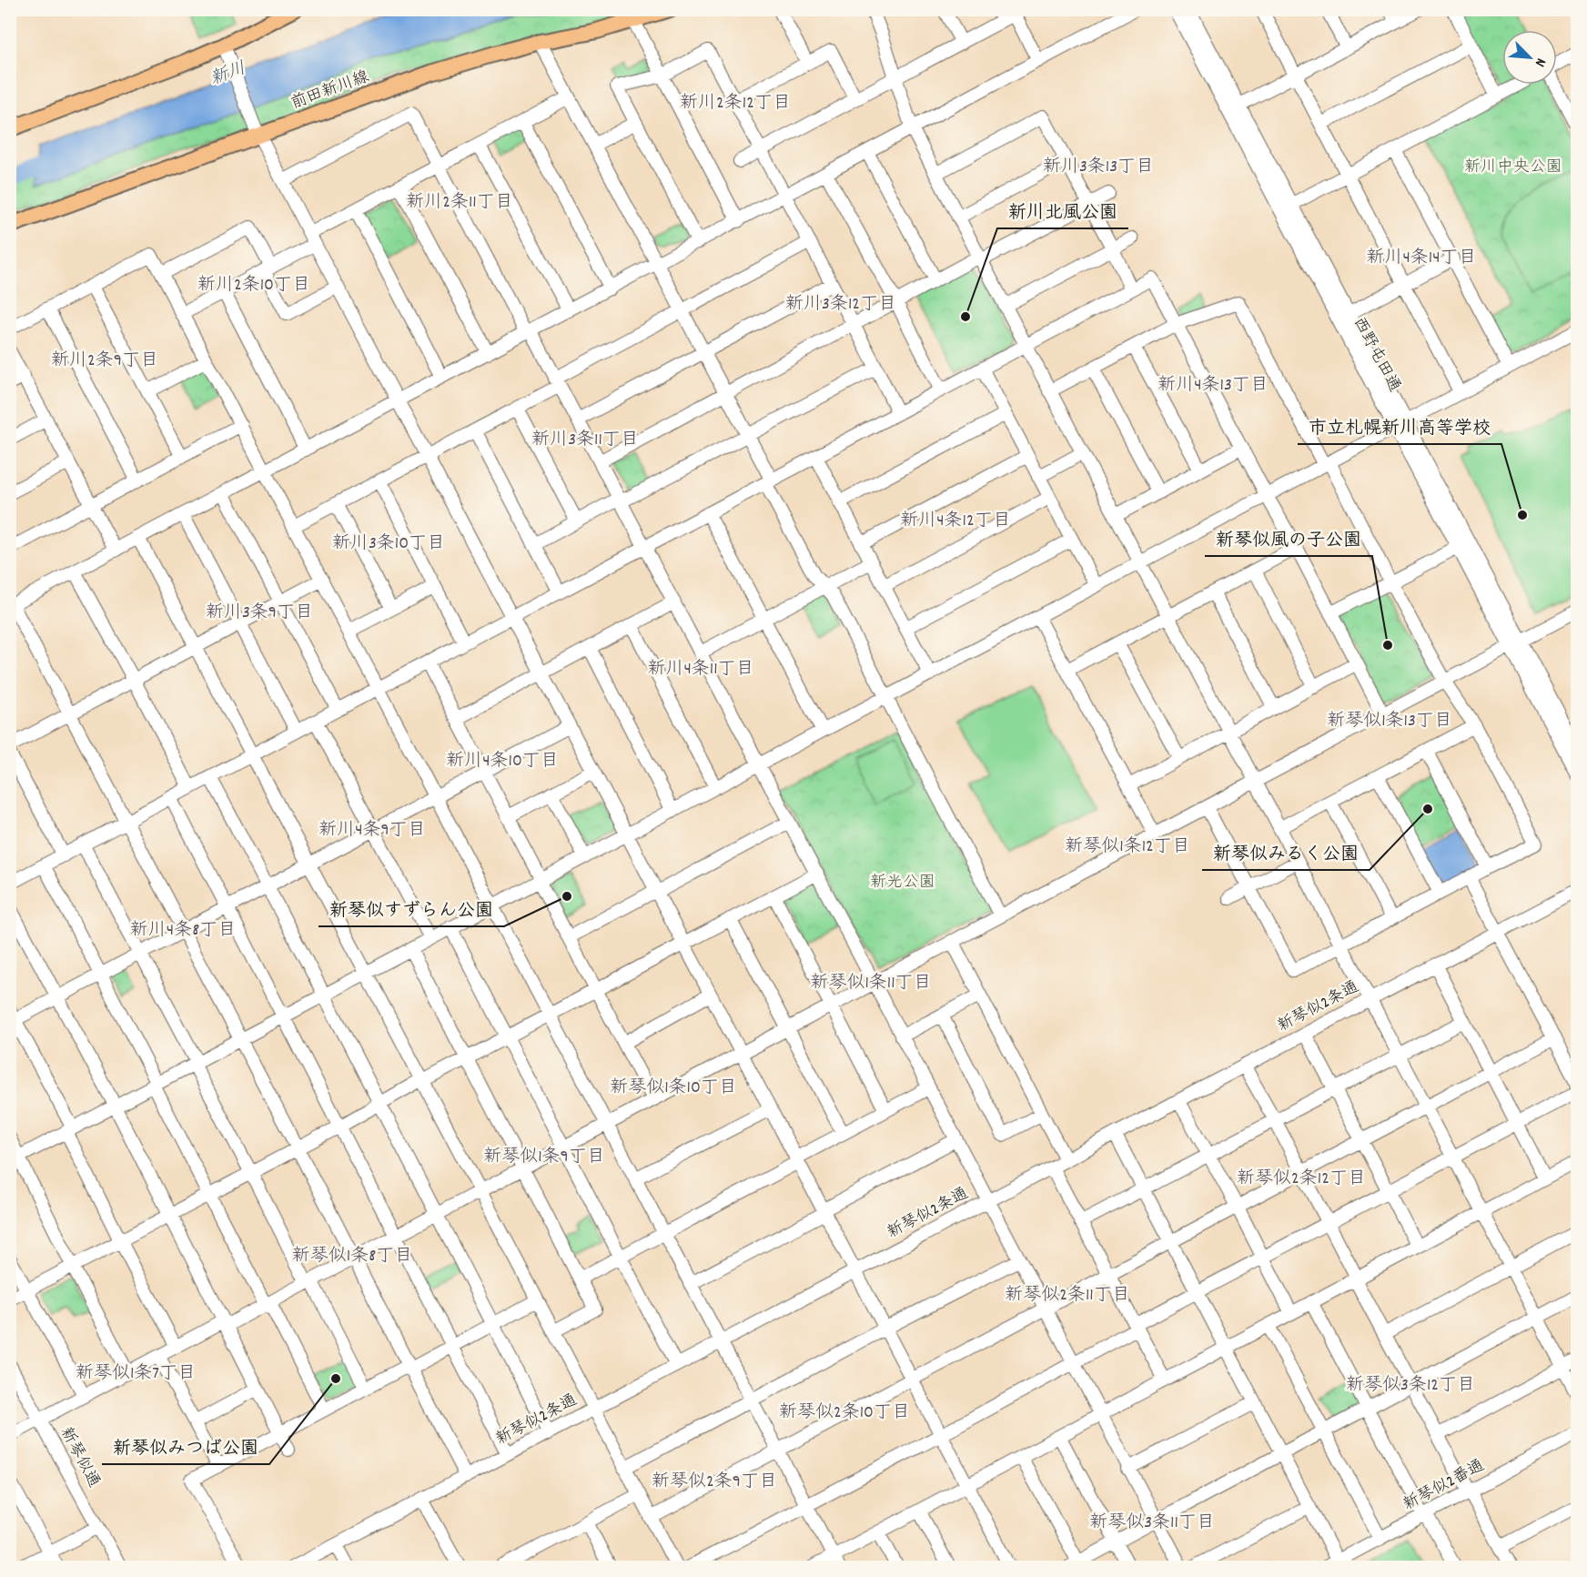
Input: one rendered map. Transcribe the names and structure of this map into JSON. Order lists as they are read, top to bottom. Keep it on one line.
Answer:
{"streets":{"main road":["前田新川線"],"street":["西野屯田通","新琴似2条通","新琴似通","新琴似2番通"]},"districts":["新川2条12丁目","新川3条13丁目","新川2条11丁目","新川4条14丁目","新川2条10丁目","新川3条12丁目","新川2条9丁目","新川4条13丁目","新川3条11丁目","新川4条12丁目","新川3条10丁目","新川3条9丁目","新川4条11丁目","新琴似1条13丁目","新川4条10丁目","新川4条9丁目","新琴似1条12丁目","新川4条8丁目","新琴似1条11丁目","新琴似1条10丁目","新琴似1条9丁目","新琴似2条12丁目","新琴似1条8丁目","新琴似2条11丁目","新琴似1条7丁目","新琴似3条12丁目","新琴似2条10丁目","新琴似2条9丁目","新琴似3条11丁目"],"water":["新川"],"parks":["新川中央公園","新光公園"],"places":["新川北風公園","市立札幌新川高等学校","新琴似風の子公園","新琴似みるく公園","新琴似すずらん公園","新琴似みつば公園"],"north":"bottom right"}
